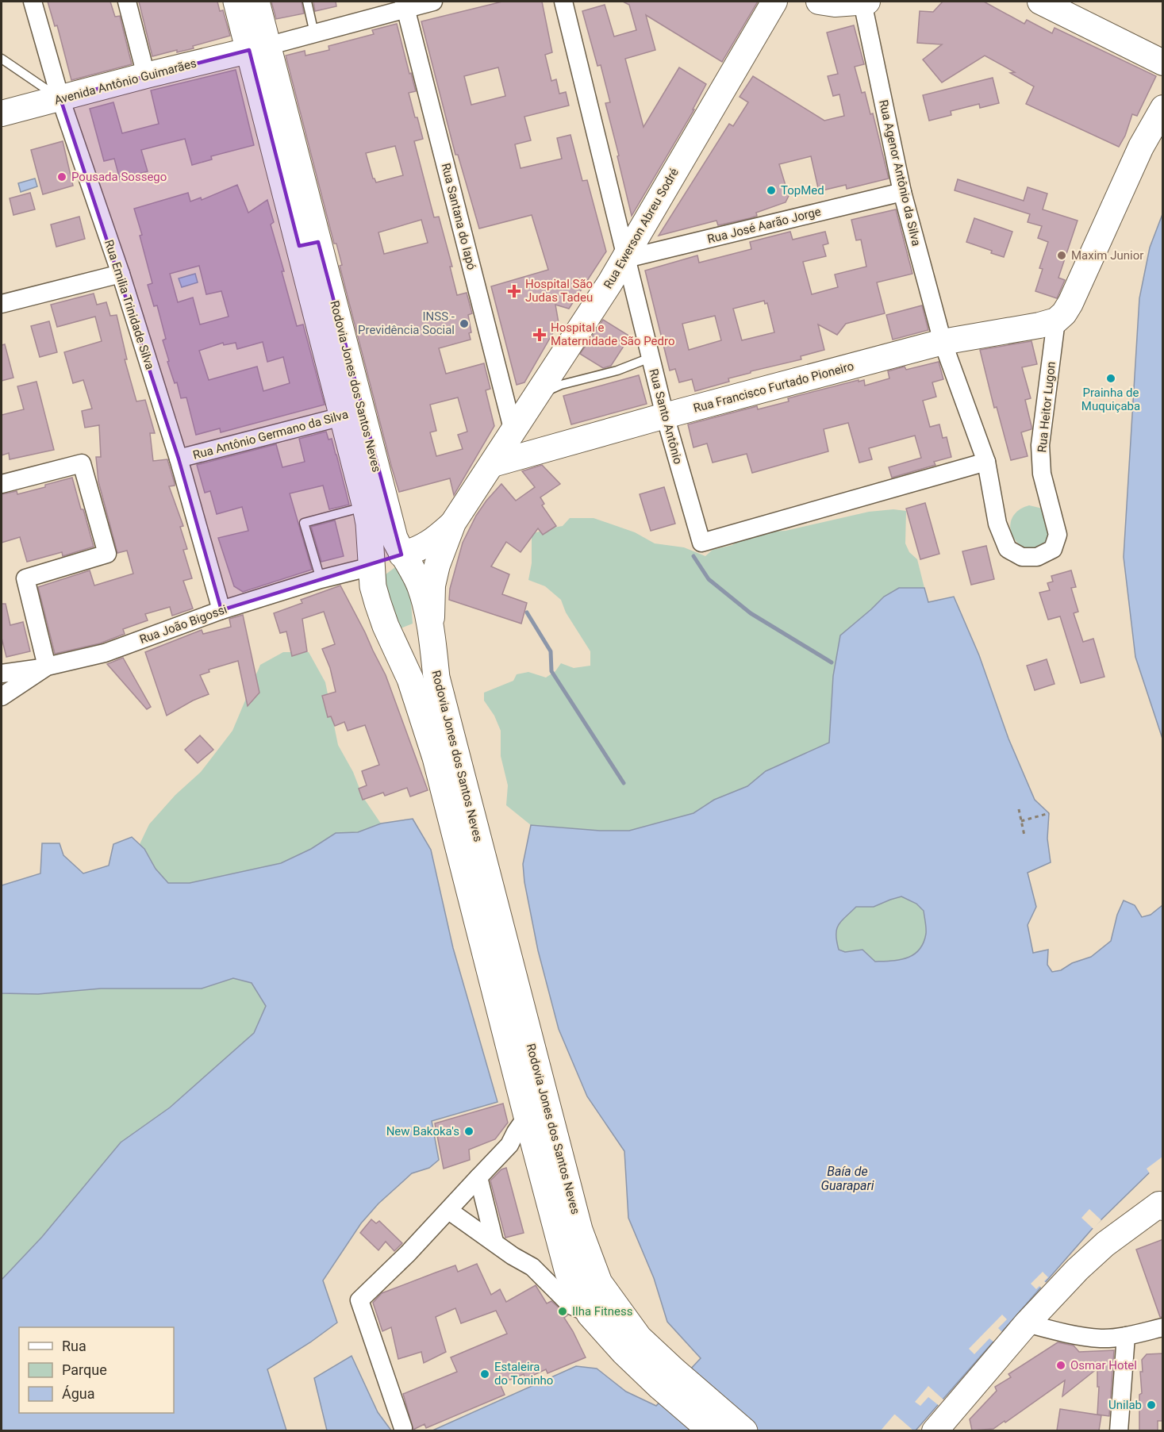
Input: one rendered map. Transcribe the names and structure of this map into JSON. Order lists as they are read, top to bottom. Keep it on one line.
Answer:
{"streets":{"main road":["Rodovia Jones dos Santos Neves"],"street":["Avenida Antônio Guimarães","Rua Agenor Antônio da Silva","Rua Santana do Iapó","Rua José Aarão Jorge","Rua Ewerson Abreu Sodré","Rua Emilia Trinidade Silva","Rua Francisco Furtado Pioneiro","Rua Heitor Lugon","Rua Santo Antônio","Rua Antônio Germano da Silva","Rua João Bigossi"]},"crossings":[["Avenida Antônio Guimarães","Rua Emilia Trinidade Silva"],["Avenida Antônio Guimarães","Rodovia Jones dos Santos Neves"],["Rua Agenor Antônio da Silva","Rua José Aarão Jorge"],["Rua Agenor Antônio da Silva","Rua Francisco Furtado Pioneiro"],["Rua Agenor Antônio da Silva","Rua Heitor Lugon"],["Rua Santana do Iapó","Rua Ewerson Abreu Sodré"],["Rua José Aarão Jorge","Rua Ewerson Abreu Sodré"],["Rua José Aarão Jorge","Rua Santo Antônio"],["Rua Ewerson Abreu Sodré","Rodovia Jones dos Santos Neves"],["Rua Ewerson Abreu Sodré","Rua Francisco Furtado Pioneiro"],["Rua Ewerson Abreu Sodré","Rua Santo Antônio"],["Rua Emilia Trinidade Silva","Rua Antônio Germano da Silva"],["Rua Emilia Trinidade Silva","Rua João Bigossi"],["Rodovia Jones dos Santos Neves","Rua Antônio Germano da Silva"],["Rodovia Jones dos Santos Neves","Rua João Bigossi"],["Rua Francisco Furtado Pioneiro","Rua Heitor Lugon"],["Rua Francisco Furtado Pioneiro","Rua Santo Antônio"],["Rua Heitor Lugon","Rua Santo Antônio"]],"water":["Baía de Guarapari"],"places":{"other":["Pousada Sossego","TopMed","Maxim Junior","INSS - Previdência Social","Prainha de Muquiçaba","New Bakoka's","Ilha Fitness","Osmar Hotel","Estaleira do Toninho","Unilab"],"health":["Hospital São Judas Tadeu","Hospital e Maternidade São Pedro"]},"legend":["Rua","Parque","Água"]}
